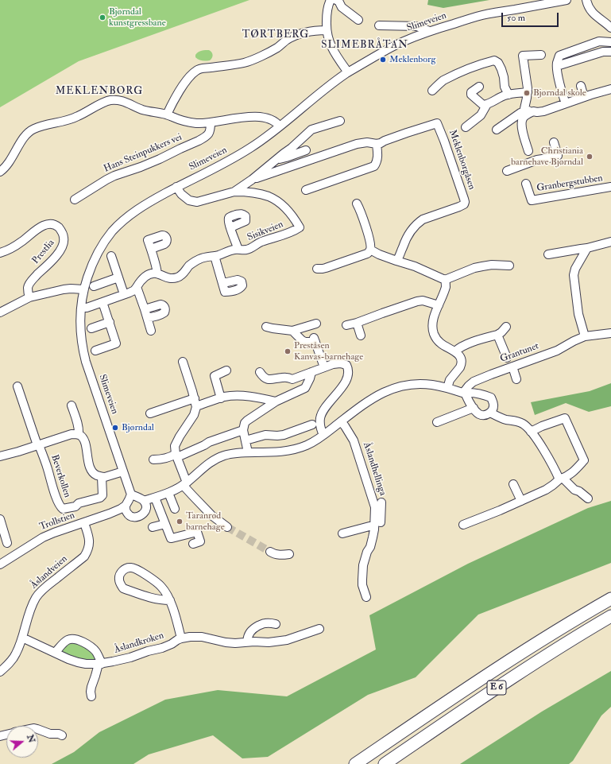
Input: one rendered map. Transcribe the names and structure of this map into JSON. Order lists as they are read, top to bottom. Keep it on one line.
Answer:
{"streets":{"highway":["E 6"],"street":["Slimeveien","Hans Steinpukkers vei","Meklenborgåsen","Granbergstubben","Sisikveien","Prestlia","Grantunet","Åslandhellinga","Beverkollen","Trollstien","Åslandveien","Åslandkroken"]},"crossings":[["Slimeveien","Meklenborgåsen"],["Slimeveien","Trollstien"],["Meklenborgåsen","Sisikveien"],["Trollstien","Åslandveien"],["Åslandveien","Åslandkroken"]],"districts":["TØRTBERG","SLIMEBRÅTAN","MEKLENBORG"],"places":["Bjørndal kunstgressbane","Meklenborg","Bjørndal skole","Christiania barnehave Bjørndal","Preståsen Kanvas-barnehage","Bjørndal","Taranrød barnehage"],"scale_bar":"50 m","north":"right"}
